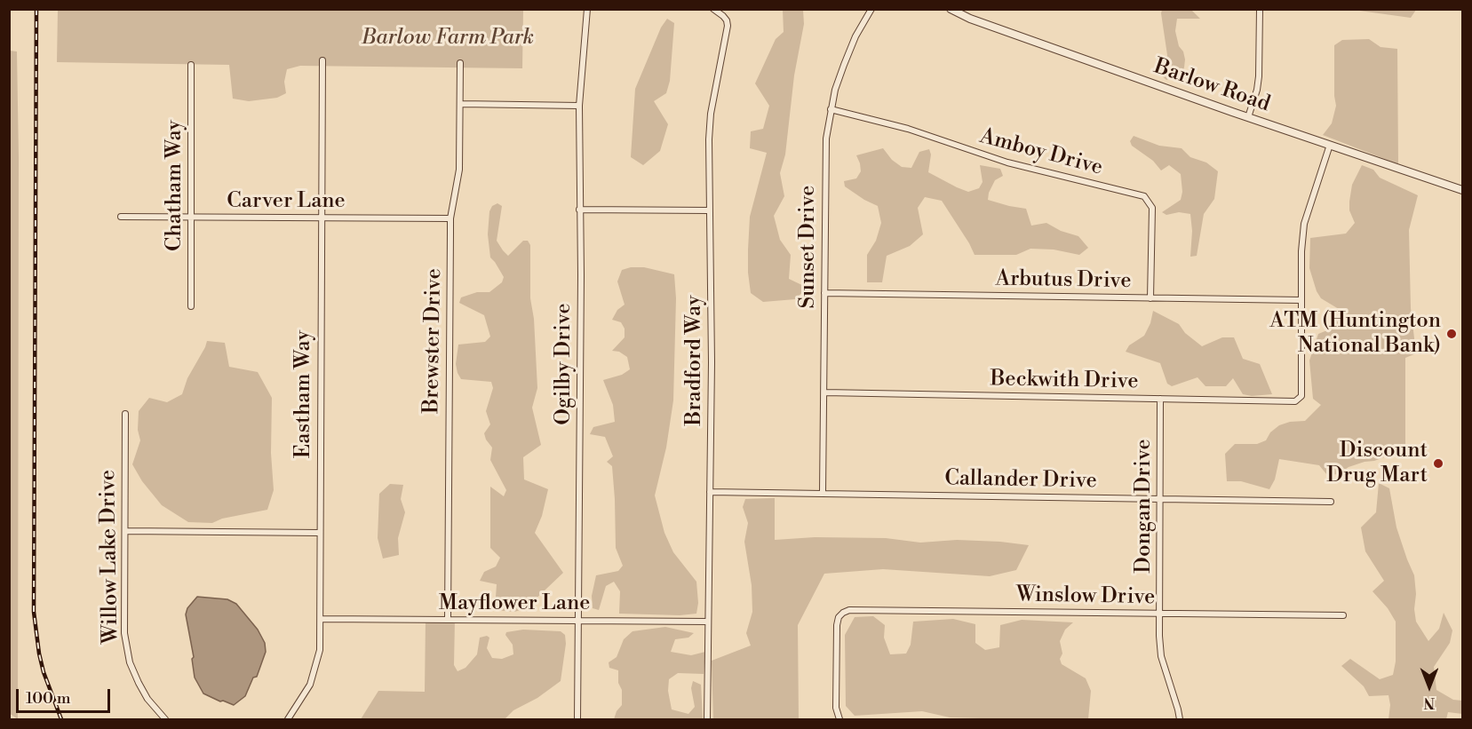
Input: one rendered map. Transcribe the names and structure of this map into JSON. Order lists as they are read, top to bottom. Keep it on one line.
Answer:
{"streets":{"street":["Barlow Road","Amboy Drive","Chatham Way","Carver Lane","Sunset Drive","Arbutus Drive","Brewster Drive","Bradford Way","Ogilby Drive","Beckwith Drive","Eastham Way","Callander Drive","Dongan Drive","Willow Lake Drive","Winslow Drive","Mayflower Lane"]},"crossings":[["Amboy Drive","Sunset Drive"],["Amboy Drive","Arbutus Drive"],["Chatham Way","Carver Lane"],["Carver Lane","Brewster Drive"],["Carver Lane","Eastham Way"],["Sunset Drive","Arbutus Drive"],["Sunset Drive","Beckwith Drive"],["Sunset Drive","Callander Drive"],["Arbutus Drive","Beckwith Drive"],["Brewster Drive","Mayflower Lane"],["Bradford Way","Callander Drive"],["Bradford Way","Mayflower Lane"],["Ogilby Drive","Mayflower Lane"],["Beckwith Drive","Dongan Drive"],["Eastham Way","Mayflower Lane"],["Callander Drive","Dongan Drive"],["Dongan Drive","Winslow Drive"]],"parks":["Barlow Farm Park"],"places":["ATM (Huntington National Bank)","Discount Drug Mart"],"scale_bar":"100 m","north":"bottom"}
